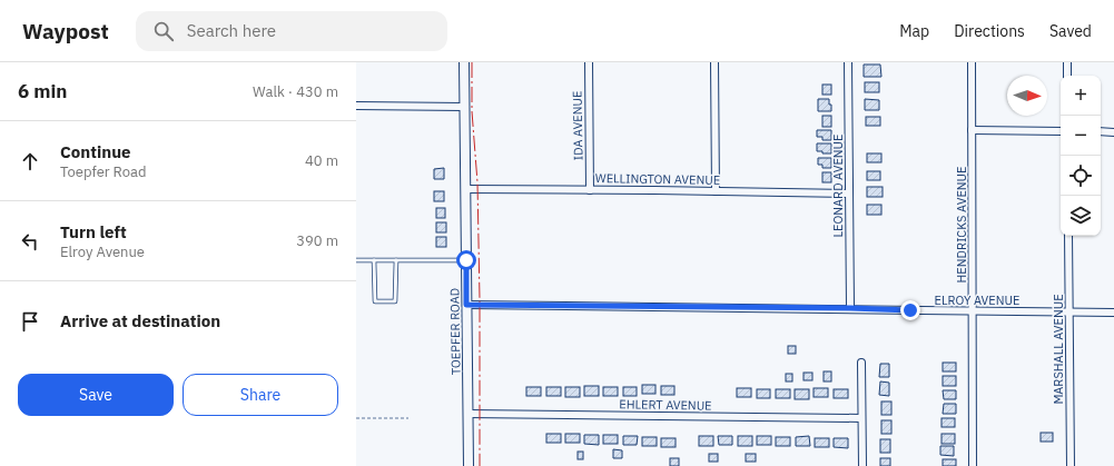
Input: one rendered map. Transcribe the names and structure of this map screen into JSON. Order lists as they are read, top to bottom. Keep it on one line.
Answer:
{"streets":{"street":["IDA AVENUE","WELLINGTON AVENUE","LEONARD AVENUE","HENDRICKS AVENUE","ELROY AVENUE","TOEPFER ROAD","MARSHALL AVENUE","EHLERT AVENUE"]},"crossings":[["IDA AVENUE","WELLINGTON AVENUE"],["WELLINGTON AVENUE","LEONARD AVENUE"],["WELLINGTON AVENUE","TOEPFER ROAD"],["LEONARD AVENUE","ELROY AVENUE"],["HENDRICKS AVENUE","ELROY AVENUE"],["ELROY AVENUE","TOEPFER ROAD"],["ELROY AVENUE","MARSHALL AVENUE"],["TOEPFER ROAD","EHLERT AVENUE"]],"north":"right","page":{"header":"Waypost","search":"Search here","nav":["Map","Directions","Saved"],"heading":["6 min","Walk · 430 m"],"map_buttons":["+","−"],"list":[["Continue","Toepfer Road","40 m"],["Turn left","Elroy Avenue","390 m"],"Arrive at destination"],"buttons":["Save","Share"]}}
